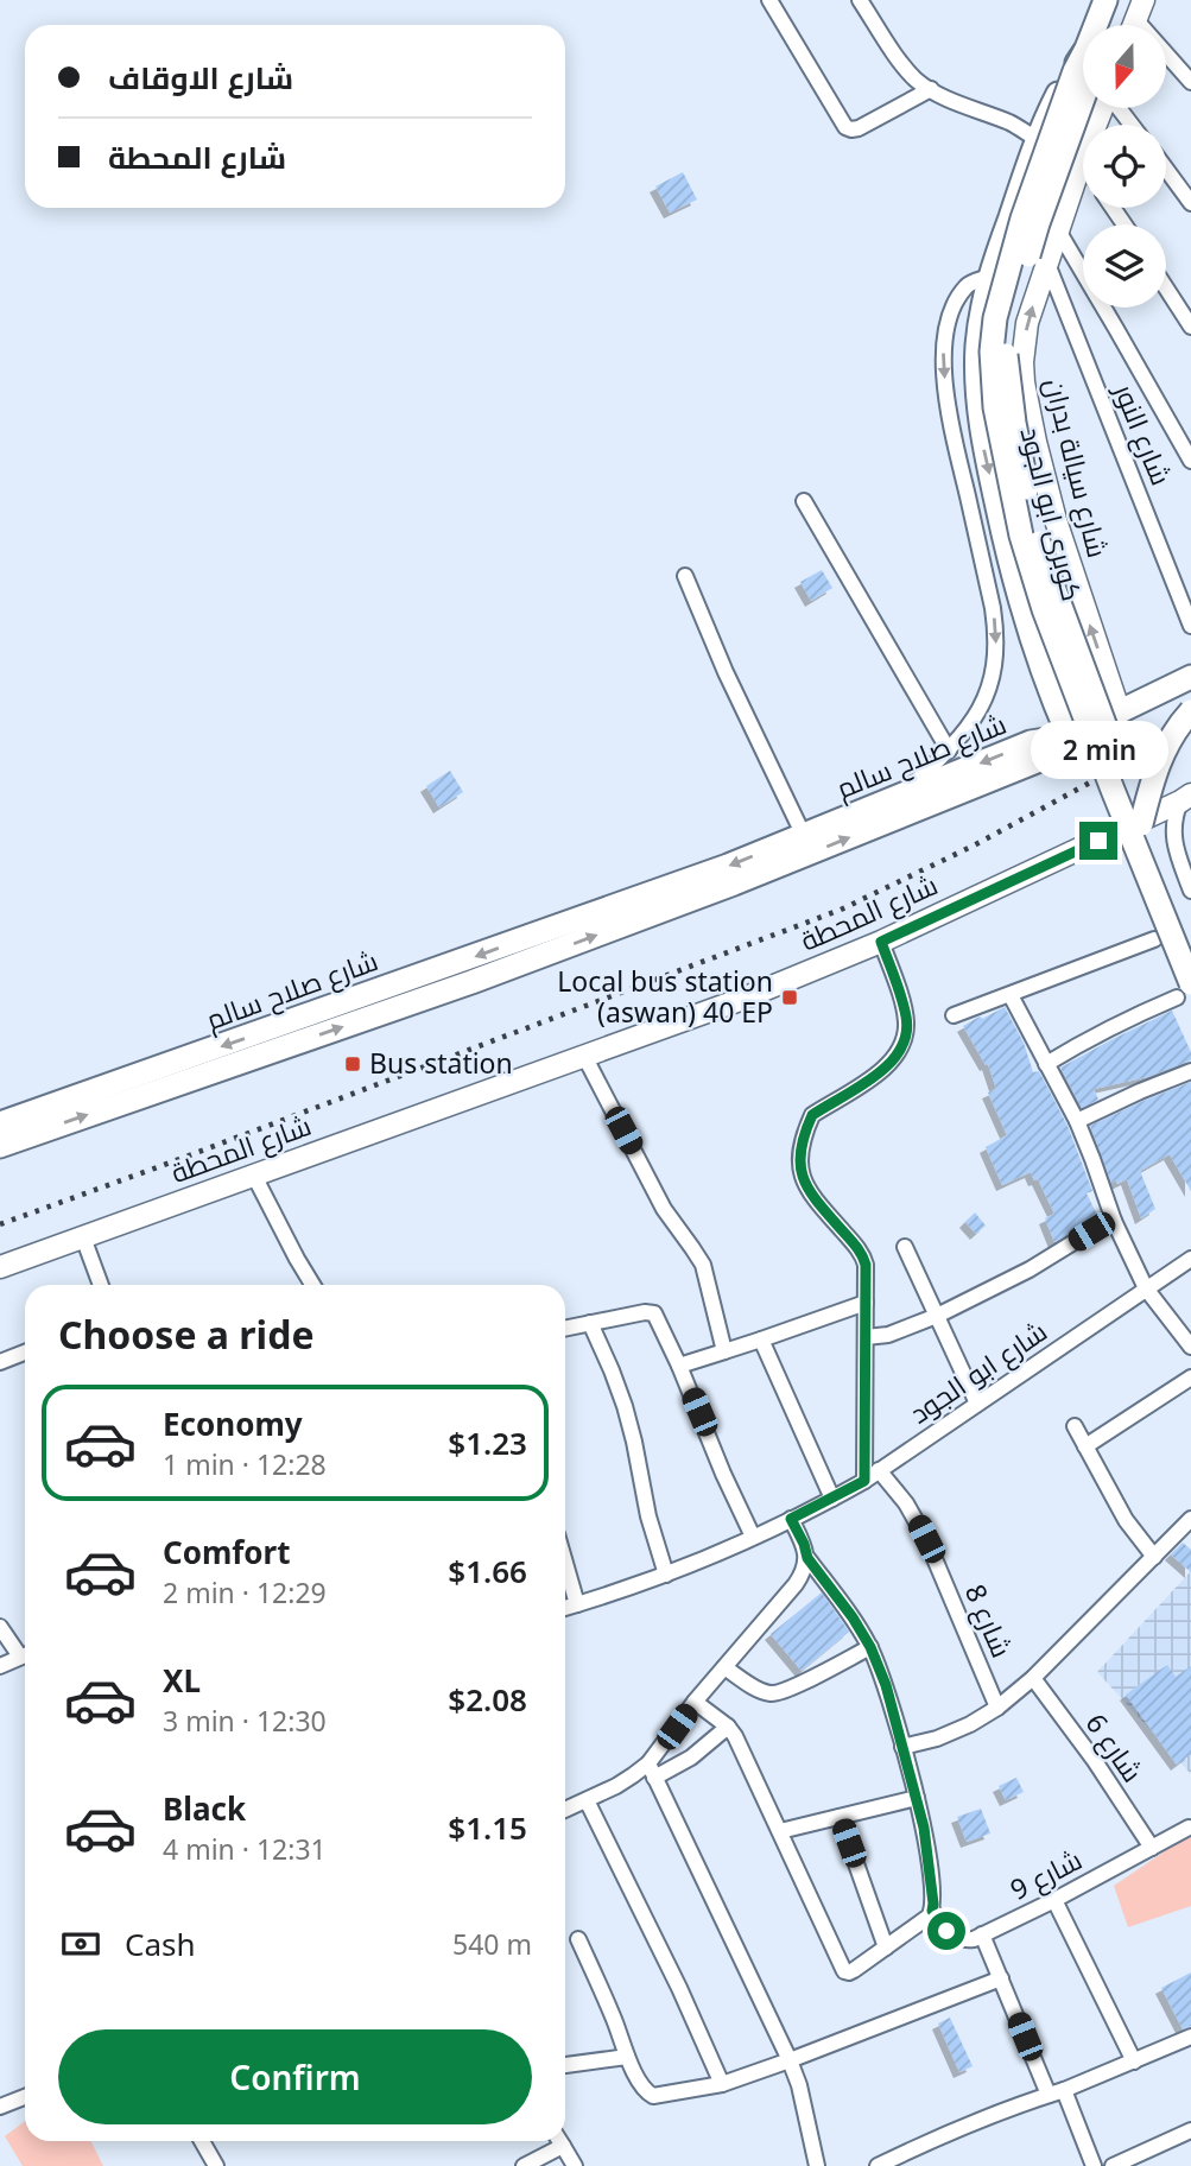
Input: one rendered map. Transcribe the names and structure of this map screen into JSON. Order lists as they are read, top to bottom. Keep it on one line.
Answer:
{"streets":{"main road":["شارع سيالة بدران","كوبرى ابو الجود","شارع صلاح سالم","شارع المحطة"],"street":["شارع النور","شارع ابو الجود","شارع 8","شارع 6","شارع 9"]},"crossings":[["شارع النور","شارع سيالة بدران"],["شارع ابو الجود","شارع 8"],["شارع 6","شارع 9"]],"places":{"transit":["Local bus station (aswan) 40 EP","Bus station"]},"north":"bottom","page":{"banner":["شارع الاوقاف","شارع المحطة"],"bubble":"2 min","heading":"Choose a ride","list":[{"name":"Economy","note":"1 min · 12:28","value":"$1.23"},{"name":"Comfort","note":"2 min · 12:29","value":"$1.66"},{"name":"XL","note":"3 min · 12:30","value":"$2.08"},{"name":"Black","note":"4 min · 12:31","value":"$1.15"}],"pay":["Cash","540 m"],"buttons":"Confirm"}}
